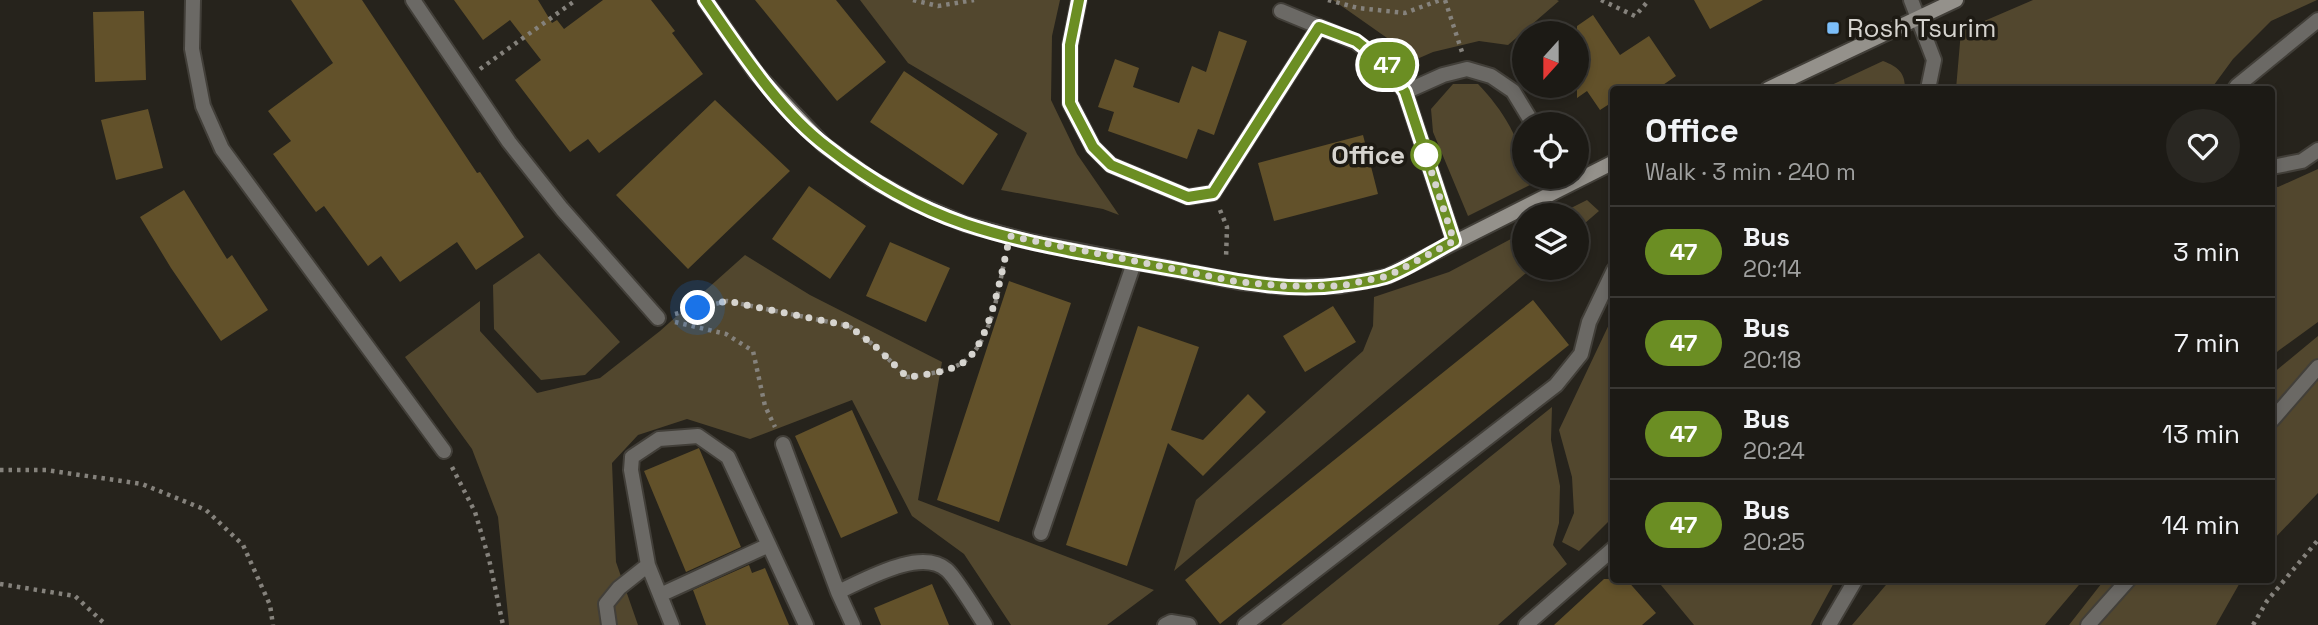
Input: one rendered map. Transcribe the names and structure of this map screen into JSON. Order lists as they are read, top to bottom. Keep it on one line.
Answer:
{"places":{"transit":["Rosh Tsurim"],"other":["Office"]},"lines":["bus line 47"],"north":"bottom","page":{"on_map":"47","heading":["Office","Walk · 3 min · 240 m"],"list":[{"mark":"47","name":"Bus","note":"20:14","value":"3 min"},{"mark":"47","name":"Bus","note":"20:18","value":"7 min"},{"mark":"47","name":"Bus","note":"20:24","value":"13 min"},{"mark":"47","name":"Bus","note":"20:25","value":"14 min"}]}}
